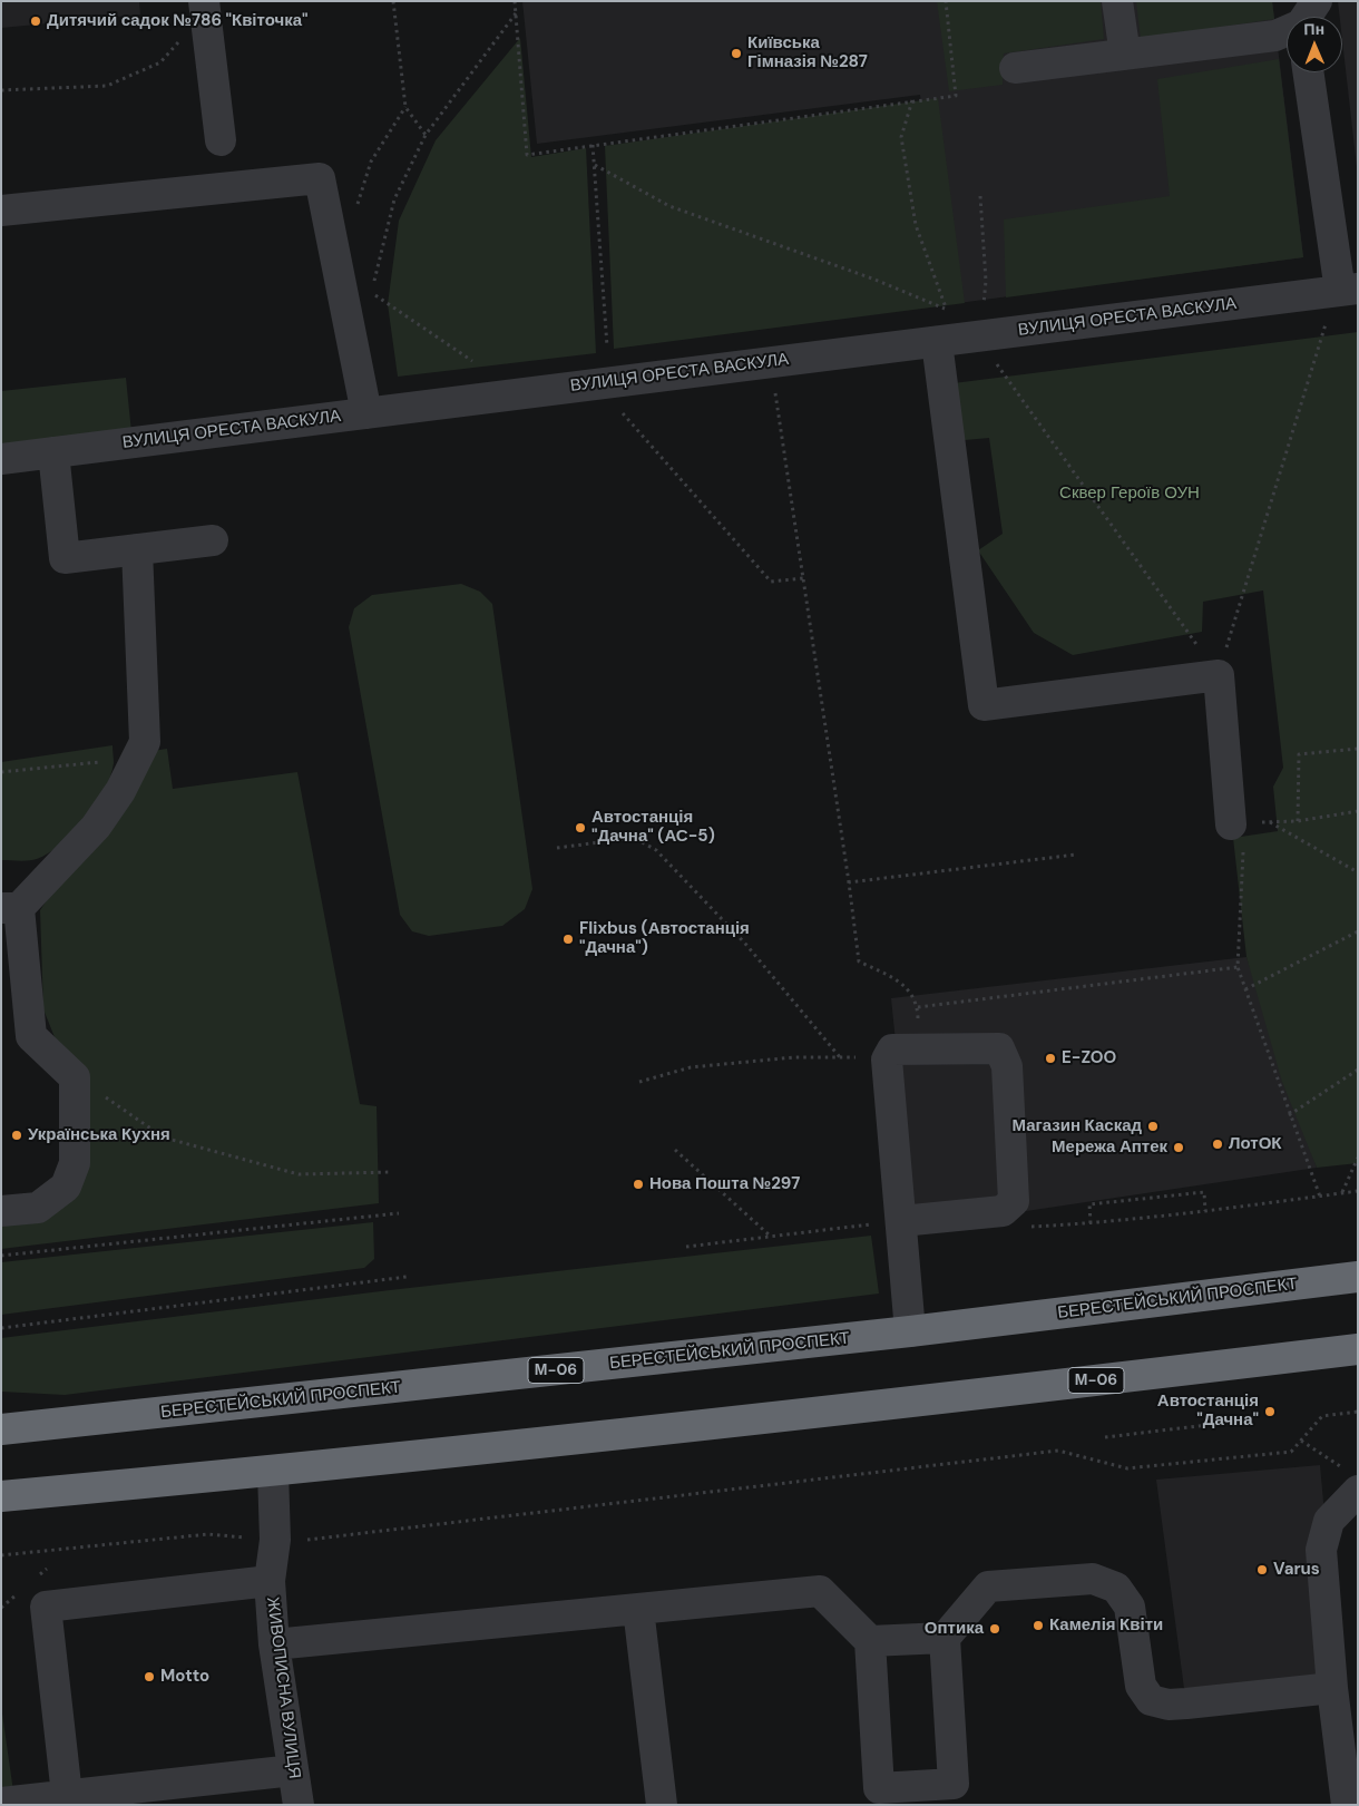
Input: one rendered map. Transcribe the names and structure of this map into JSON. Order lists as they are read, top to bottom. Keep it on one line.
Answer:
{"streets":{"highway":["БЕРЕСТЕЙСЬКИЙ ПРОСПЕКТ","М-06"],"street":["ВУЛИЦЯ ОРЕСТА ВАСКУЛА","ЖИВОПИСНА ВУЛИЦЯ"]},"crossings":[["М-06","ЖИВОПИСНА ВУЛИЦЯ"]],"parks":["Сквер Героїв ОУН"],"places":["Дитячий садок №786 \"Квіточка\"","Київська Гімназія №287","Автостанція \"Дачна\" (АС-5)","Flixbus (Автостанція \"Дачна\")","E-ZOO","Магазин Каскад","Українська Кухня","ЛотОК","Мережа Аптек","Нова Пошта №297","Автостанція \"Дачна\"","Varus","Камелія Квіти","Оптика","Motto"],"north":"top"}
